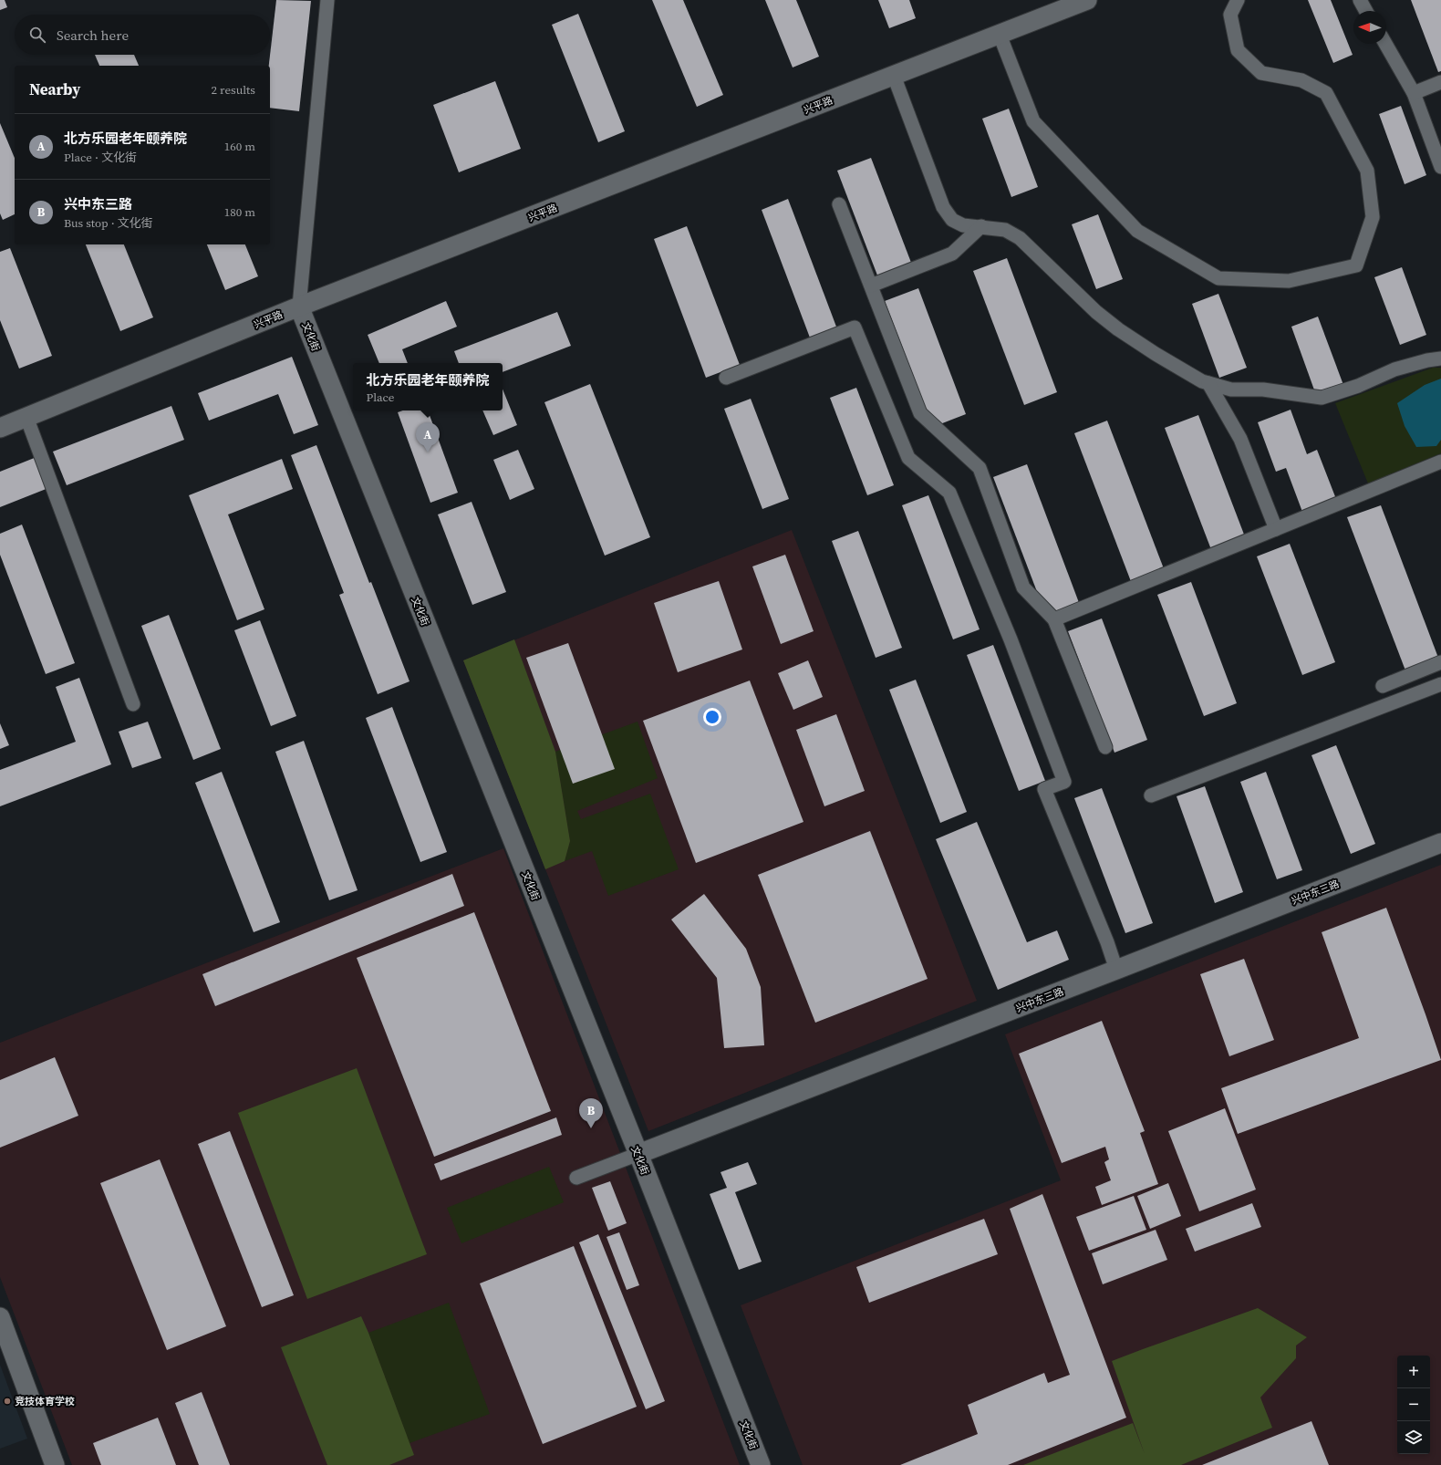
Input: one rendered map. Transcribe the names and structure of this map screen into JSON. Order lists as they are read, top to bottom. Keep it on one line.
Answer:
{"streets":{"street":["兴平路","文化街","兴中东三路"]},"crossings":[["兴平路","文化街"],["文化街","兴中东三路"]],"places":["竞技体育学校"],"north":"left","page":{"search":"Search here","heading":["Nearby","2 results"],"list":[{"mark":"A","name":"北方乐园老年颐养院","note":"Place · 文化街","value":"160 m"},{"mark":"B","name":"兴中东三路","note":"Bus stop · 文化街","value":"180 m"}],"popup":["北方乐园老年颐养院","Place"],"pins":["A","B"],"map_buttons":["+","−"]}}
